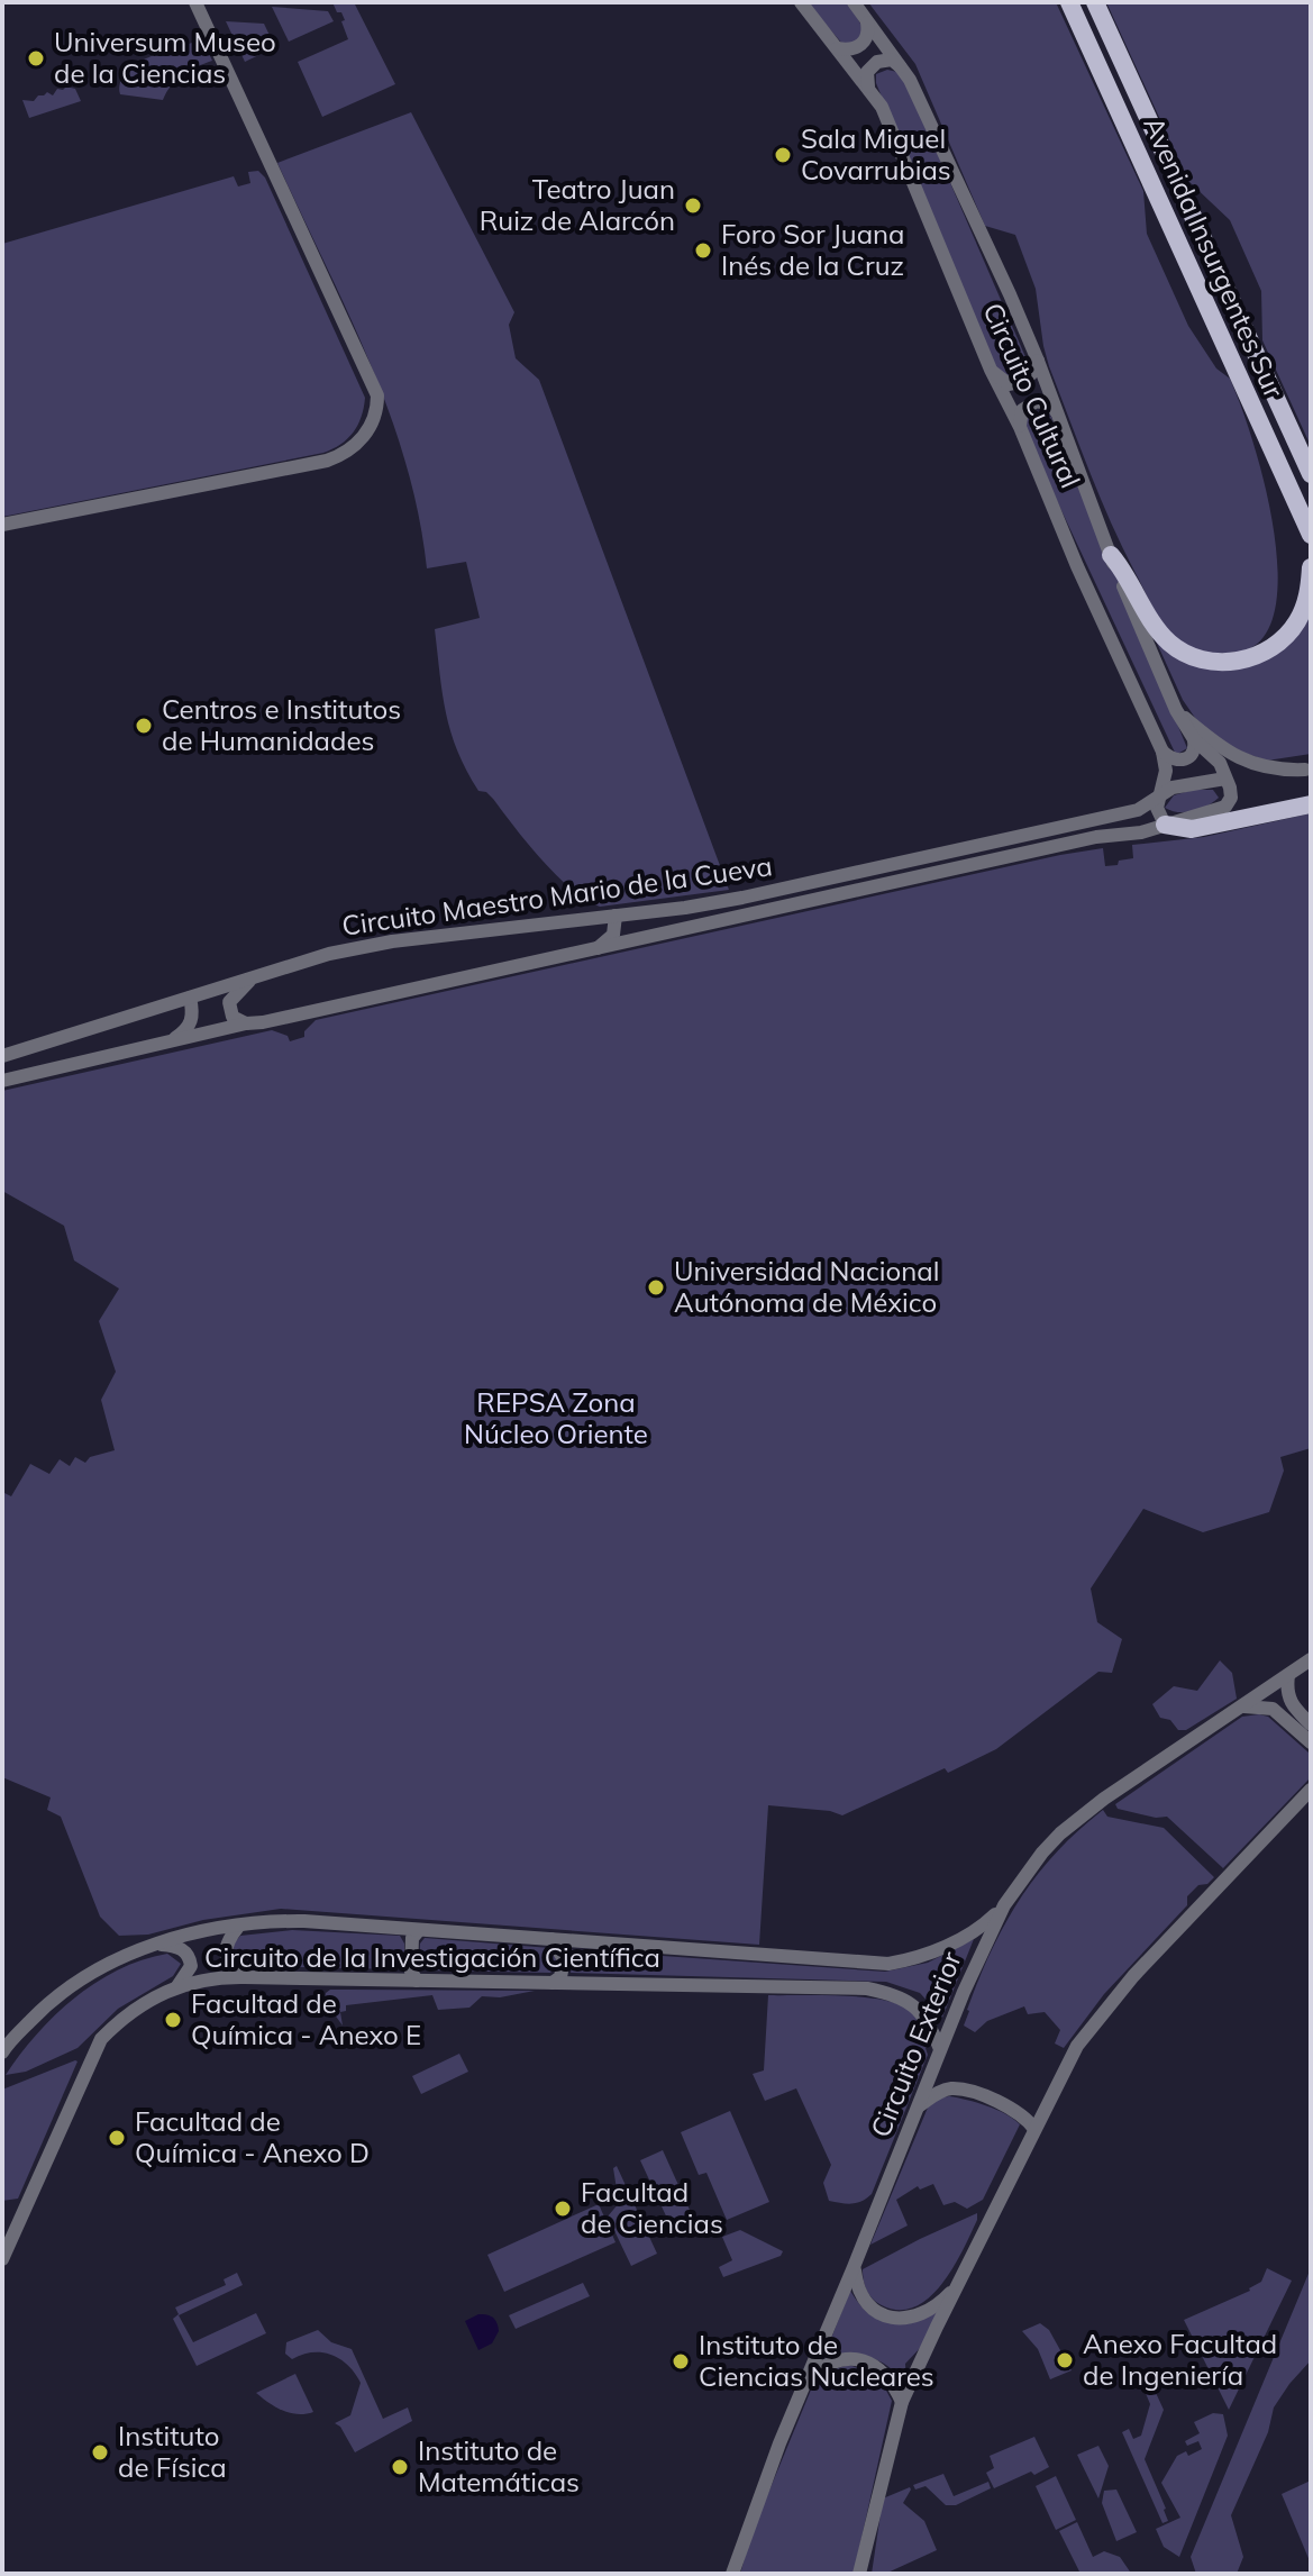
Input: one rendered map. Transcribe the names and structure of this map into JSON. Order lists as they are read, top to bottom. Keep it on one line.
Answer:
{"streets":{"main road":["Avenida Insurgentes Sur"],"street":["Circuito Cultural","Circuito Maestro Mario de la Cueva","Circuito de la Investigación Científica","Circuito Exterior"]},"crossings":[["Circuito Cultural","Circuito Maestro Mario de la Cueva"],["Circuito de la Investigación Científica","Circuito Exterior"]],"parks":["REPSA Zona Núcleo Oriente"],"places":["Universum Museo de la Ciencias","Sala Miguel Covarrubias","Teatro Juan Ruiz de Alarcón","Foro Sor Juana Inés de la Cruz","Centros e Institutos de Humanidades","Universidad Nacional Autónoma de México","Facultad de Química - Anexo E","Facultad de Química - Anexo D","Facultad de Ciencias","Anexo Facultad de Ingeniería","Instituto de Ciencias Nucleares","Instituto de Física","Instituto de Matemáticas"]}
